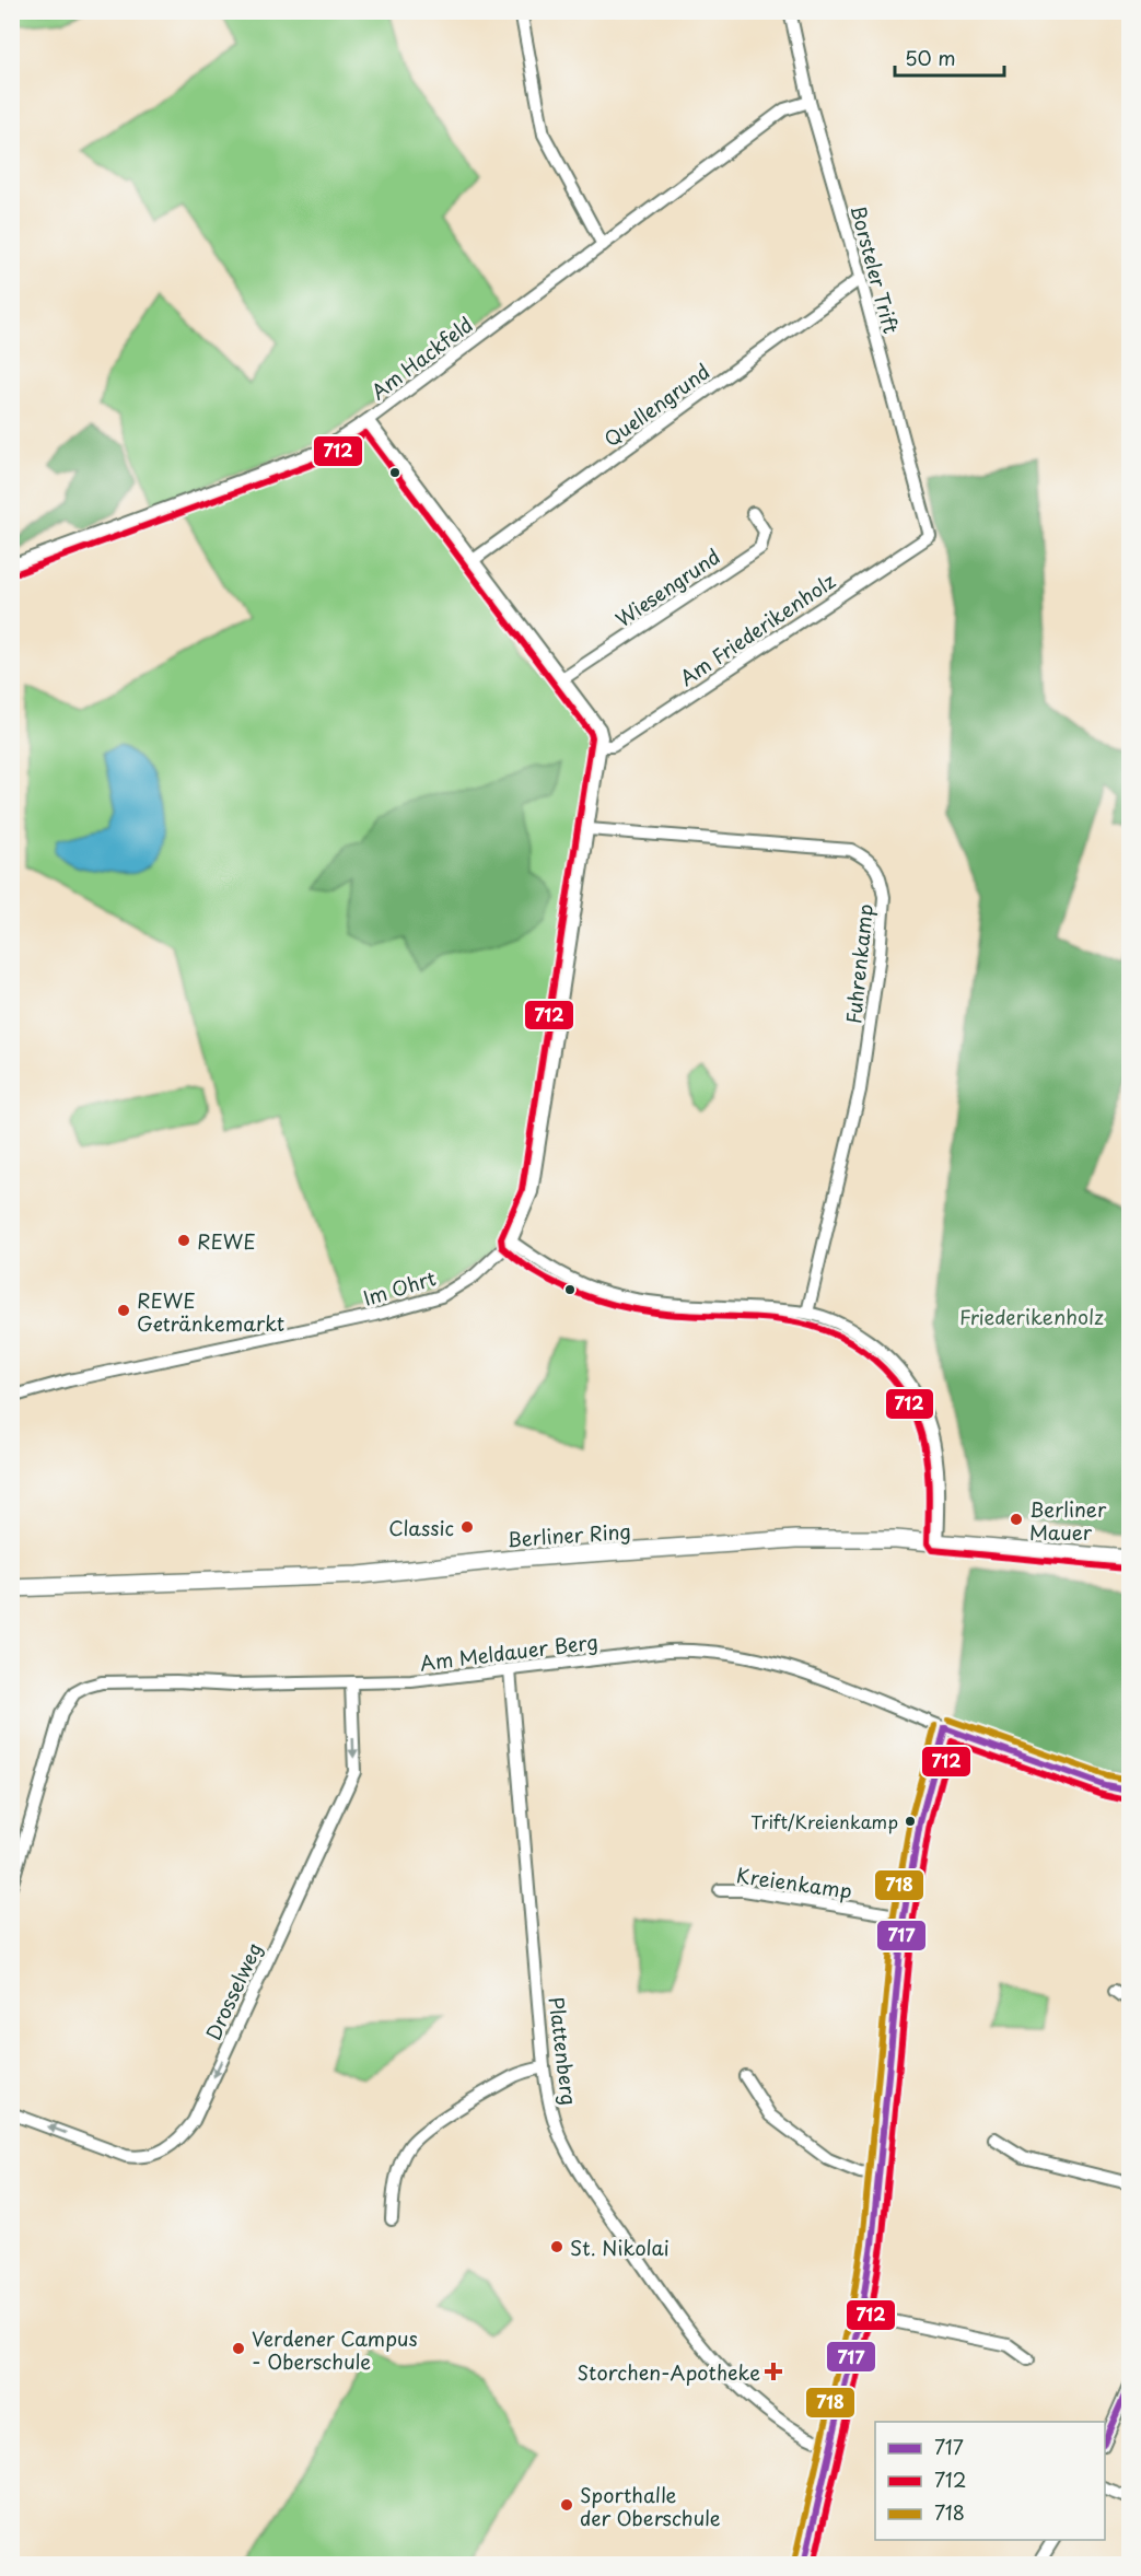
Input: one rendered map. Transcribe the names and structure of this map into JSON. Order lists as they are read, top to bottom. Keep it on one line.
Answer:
{"streets":{"street":["Borsteler Trift","Am Hackfeld","Quellengrund","Wiesengrund","Am Friederikenholz","Fuhrenkamp","Im Ohrt","Berliner Ring","Am Meldauer Berg","Kreienkamp","Drosselweg","Plattenberg"]},"crossings":[["Borsteler Trift","Am Hackfeld"],["Borsteler Trift","Quellengrund"],["Borsteler Trift","Am Friederikenholz"],["Am Hackfeld","Im Ohrt"],["Quellengrund","Im Ohrt"],["Wiesengrund","Im Ohrt"],["Am Friederikenholz","Im Ohrt"],["Fuhrenkamp","Im Ohrt"],["Am Meldauer Berg","Drosselweg"],["Am Meldauer Berg","Plattenberg"]],"one_way":["Drosselweg"],"parks":["Friederikenholz"],"places":{"other":["REWE","REWE Getränkemarkt","Berliner Mauer","Classic","Trift/Kreienkamp","St. Nikolai","Verdener Campus - Oberschule","Sporthalle der Oberschule"],"health":["Storchen-Apotheke"]},"lines":["transit line 712","transit line 718","transit line 717"],"legend":["717","712","718"],"scale_bar":"50 m"}
